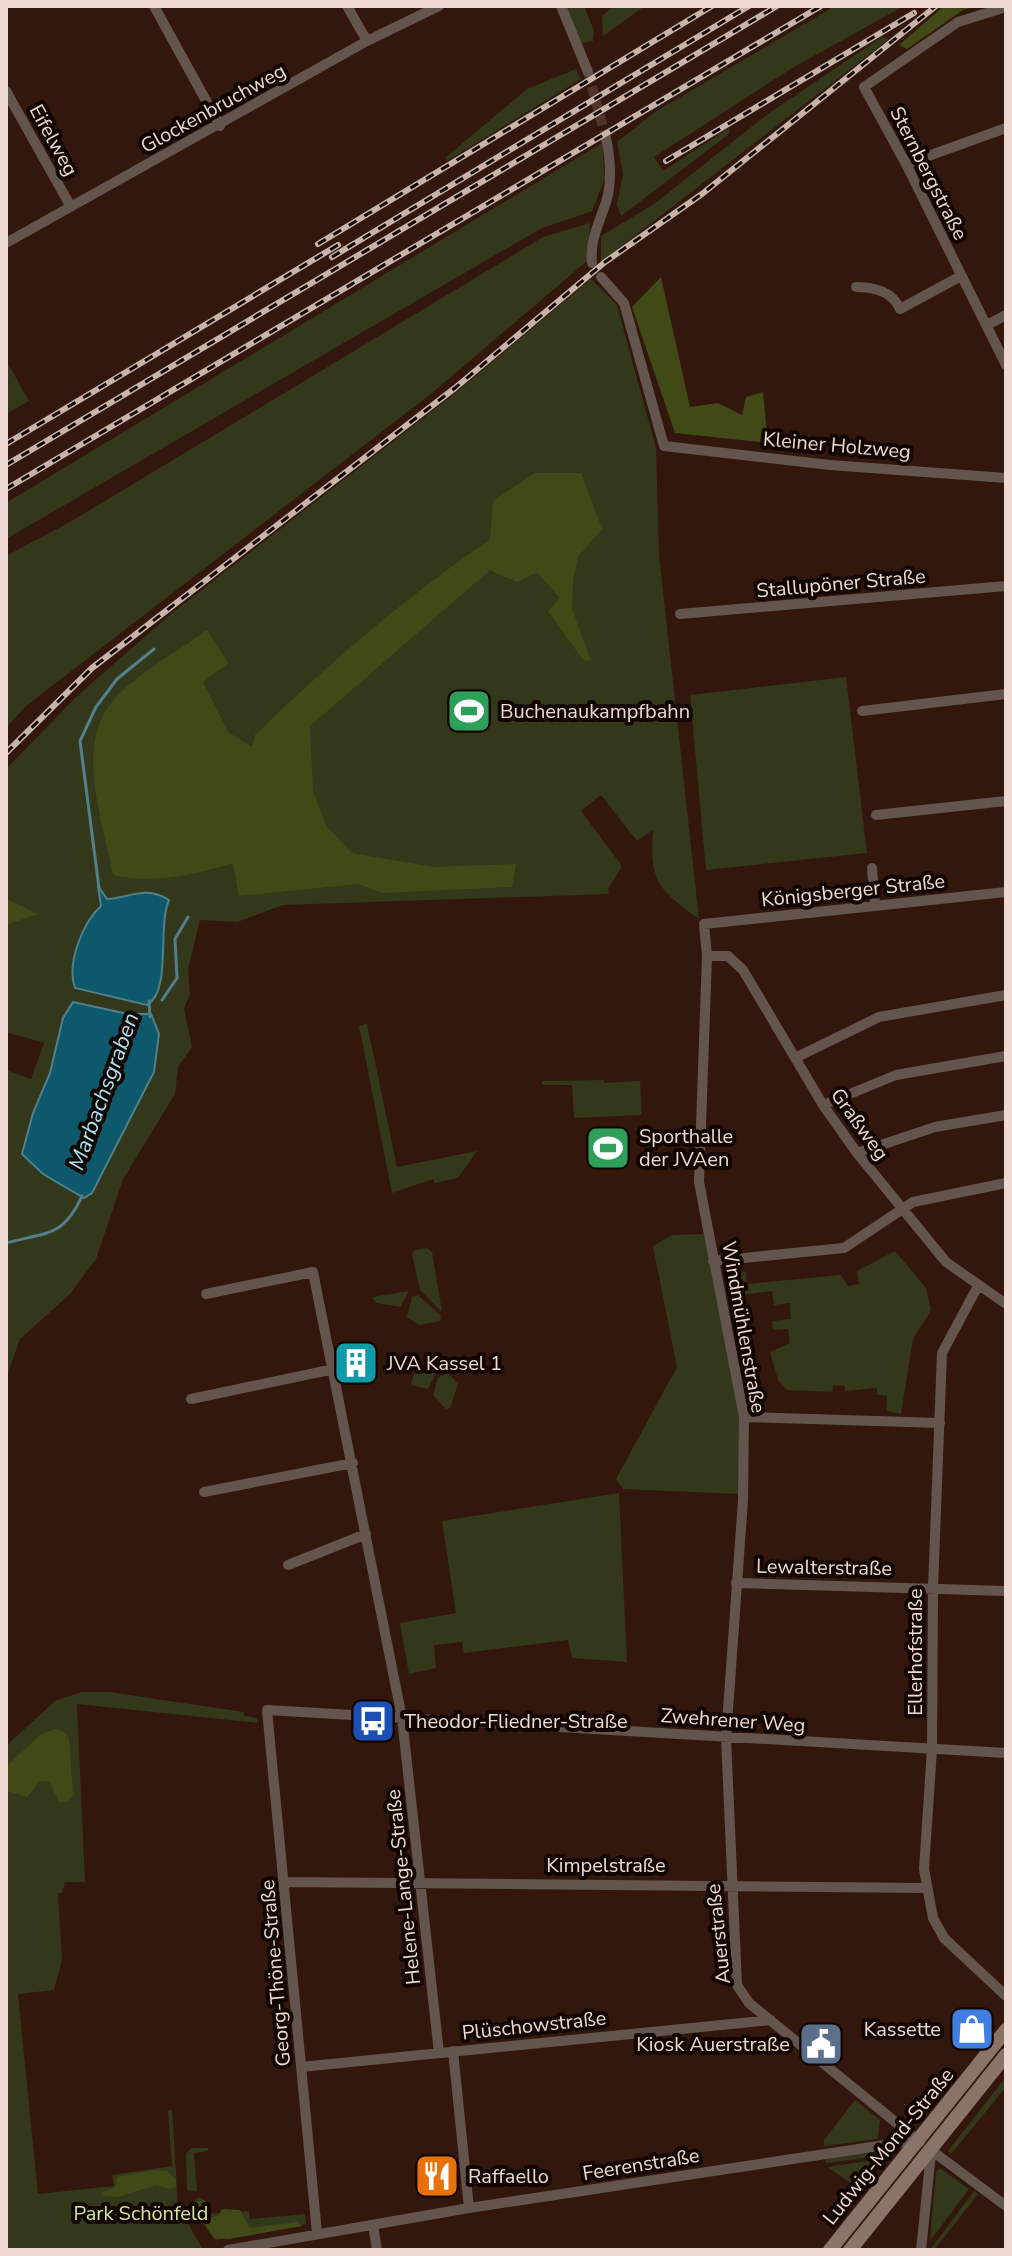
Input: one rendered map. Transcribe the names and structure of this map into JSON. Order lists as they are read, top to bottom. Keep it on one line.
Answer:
{"streets":{"main road":["Ludwig-Mond-Straße"],"street":["Glockenbruchweg","Eifelweg","Sternbergstraße","Kleiner Holzweg","Stallupöner Straße","Königsberger Straße","Graßweg","Windmühlenstraße","Lewalterstraße","Ellerhofstraße","Zwehrener Weg","Kimpelstraße","Helene-Lange-Straße","Auerstraße","Georg-Thöne-Straße","Plüschowstraße","Feerenstraße"]},"crossings":[["Glockenbruchweg","Eifelweg"],["Königsberger Straße","Windmühlenstraße"],["Graßweg","Windmühlenstraße"],["Graßweg","Ellerhofstraße"],["Windmühlenstraße","Lewalterstraße"],["Windmühlenstraße","Zwehrener Weg"],["Windmühlenstraße","Auerstraße"],["Lewalterstraße","Ellerhofstraße"],["Ellerhofstraße","Zwehrener Weg"],["Ellerhofstraße","Kimpelstraße"],["Zwehrener Weg","Helene-Lange-Straße"],["Zwehrener Weg","Auerstraße"],["Zwehrener Weg","Georg-Thöne-Straße"],["Kimpelstraße","Helene-Lange-Straße"],["Kimpelstraße","Auerstraße"],["Kimpelstraße","Georg-Thöne-Straße"],["Helene-Lange-Straße","Plüschowstraße"],["Auerstraße","Plüschowstraße"],["Auerstraße","Ludwig-Mond-Straße"],["Auerstraße","Feerenstraße"],["Georg-Thöne-Straße","Plüschowstraße"],["Georg-Thöne-Straße","Feerenstraße"],["Ludwig-Mond-Straße","Feerenstraße"]],"water":["Marbachsgraben"],"parks":["Park Schönfeld"],"places":{"sports":["Buchenaukampfbahn","Sporthalle der JVAen"],"building":["JVA Kassel 1"],"bus stop":["Theodor-Fliedner-Straße"],"shop":["Kassette"],"public building":["Kiosk Auerstraße"],"restaurant":["Raffaello"]}}
